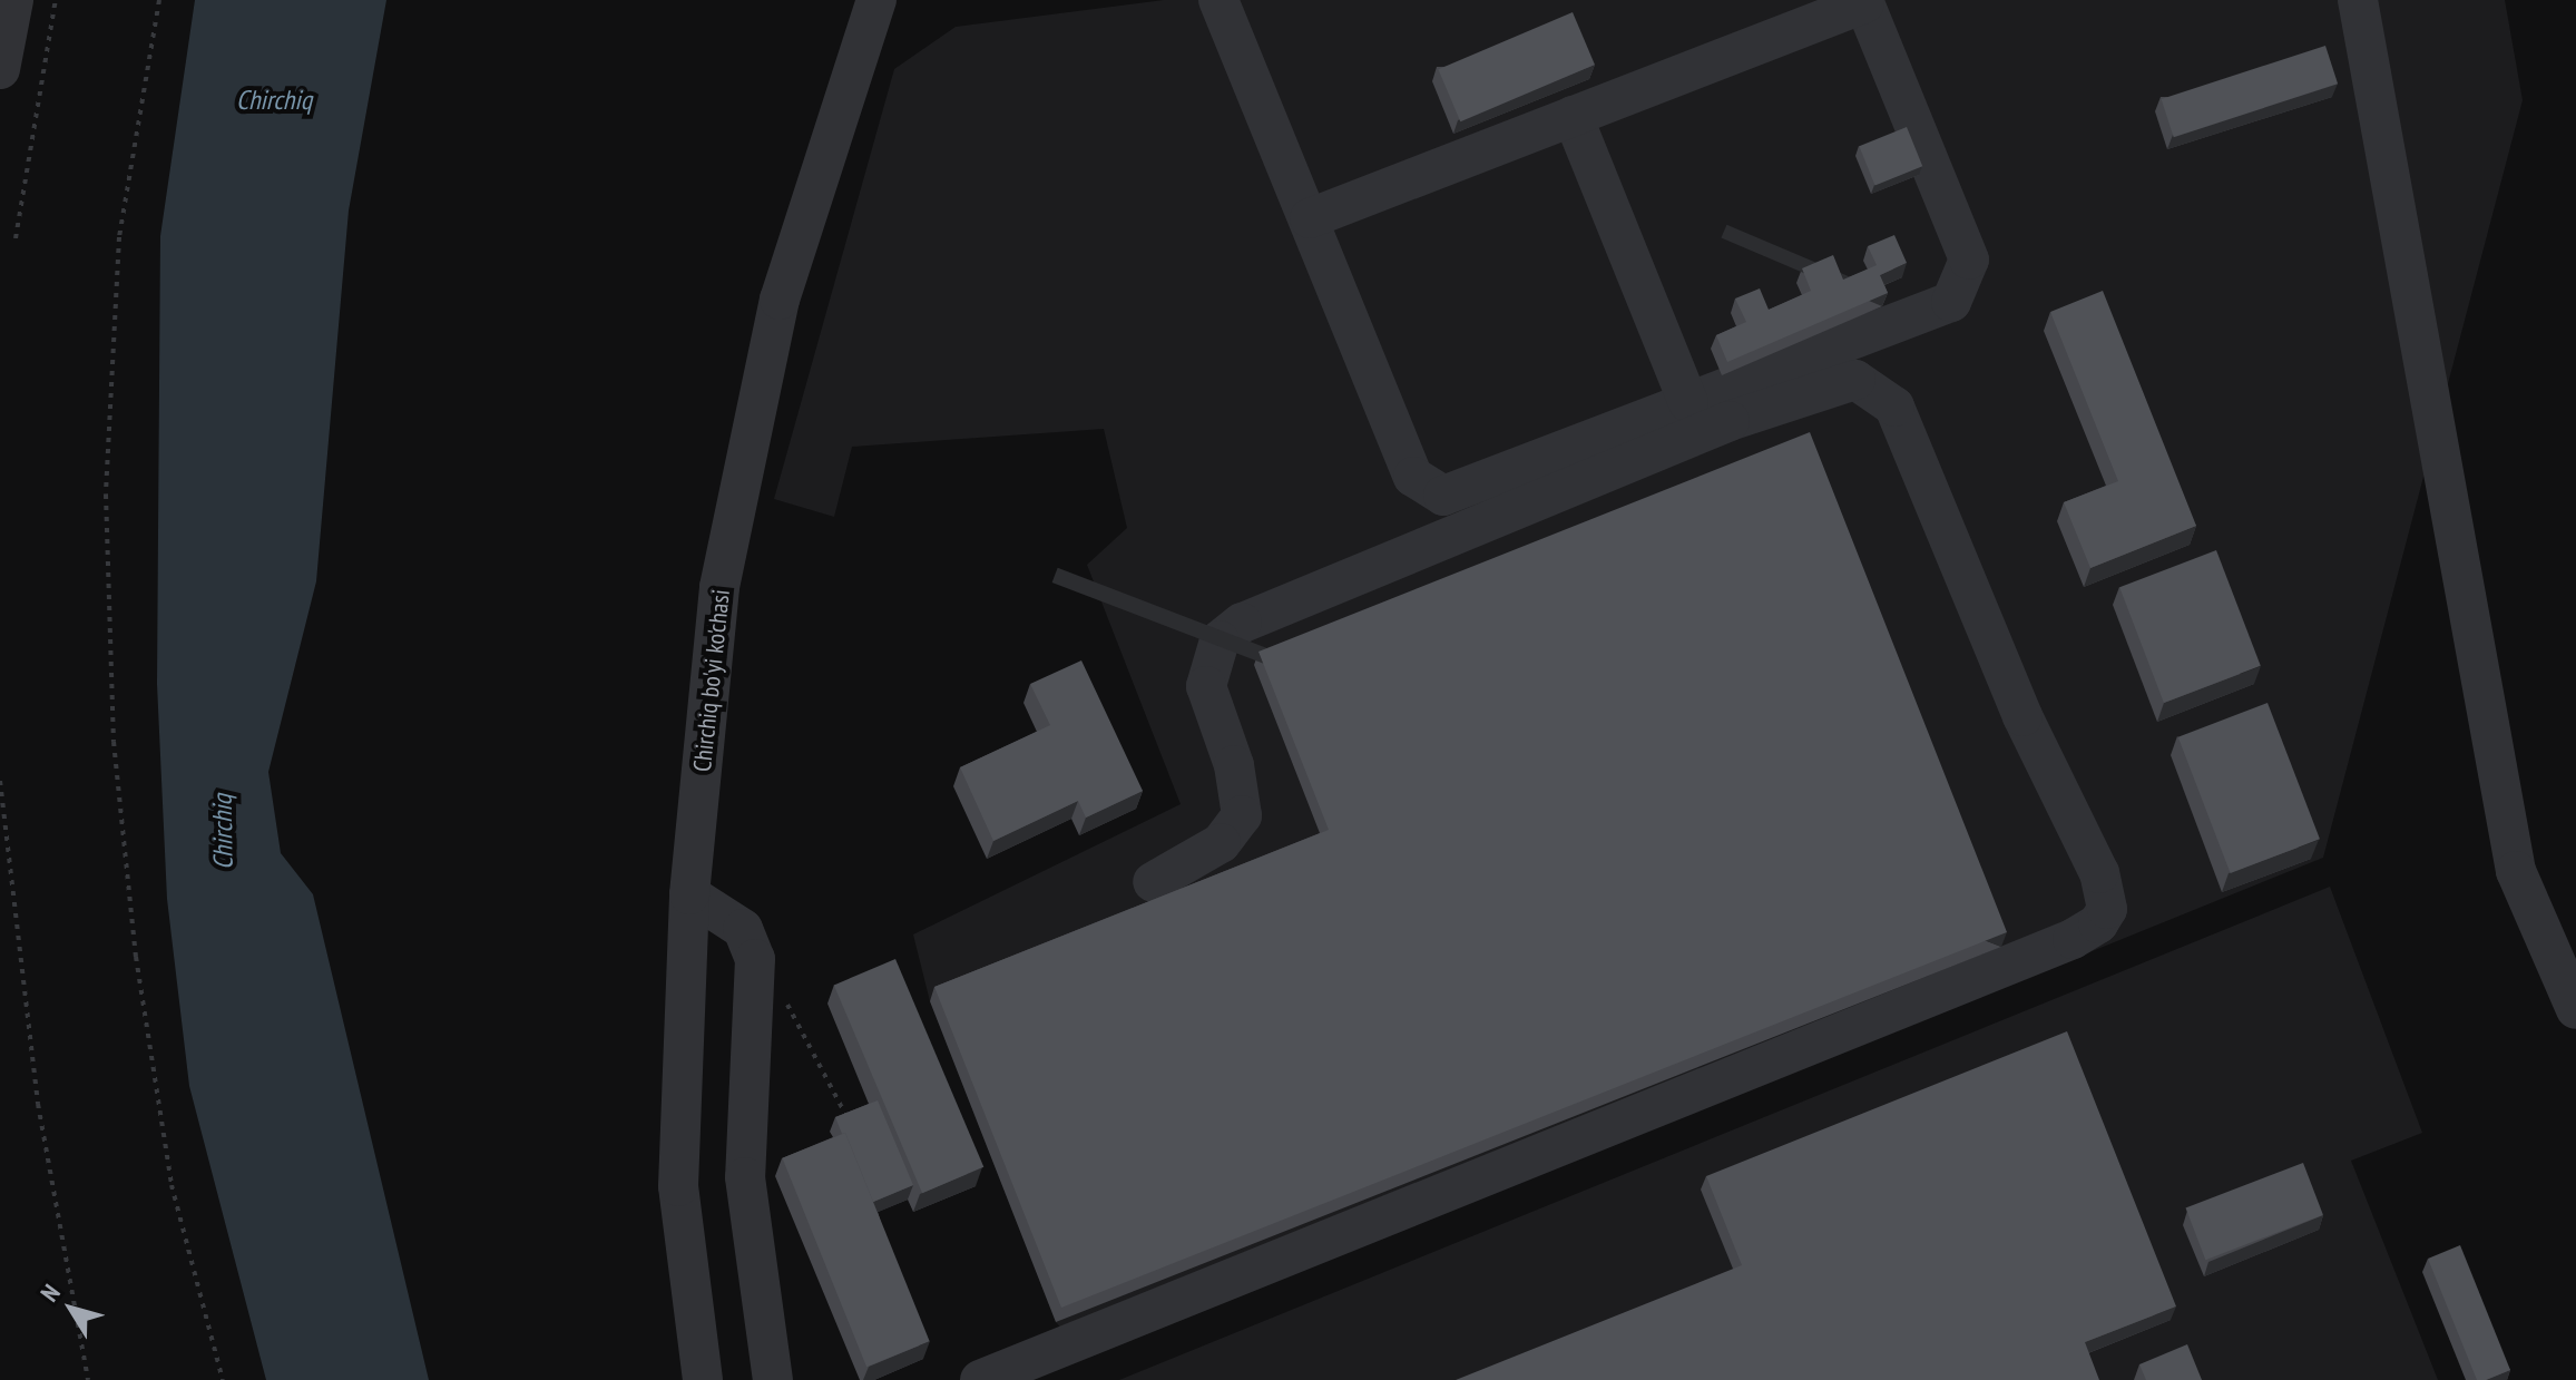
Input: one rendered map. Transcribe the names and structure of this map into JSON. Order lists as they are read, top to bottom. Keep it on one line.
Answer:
{"streets":{"street":["Chirchiq bo'yi ko'chasi"]},"water":["Chirchiq"],"north":"top left"}
